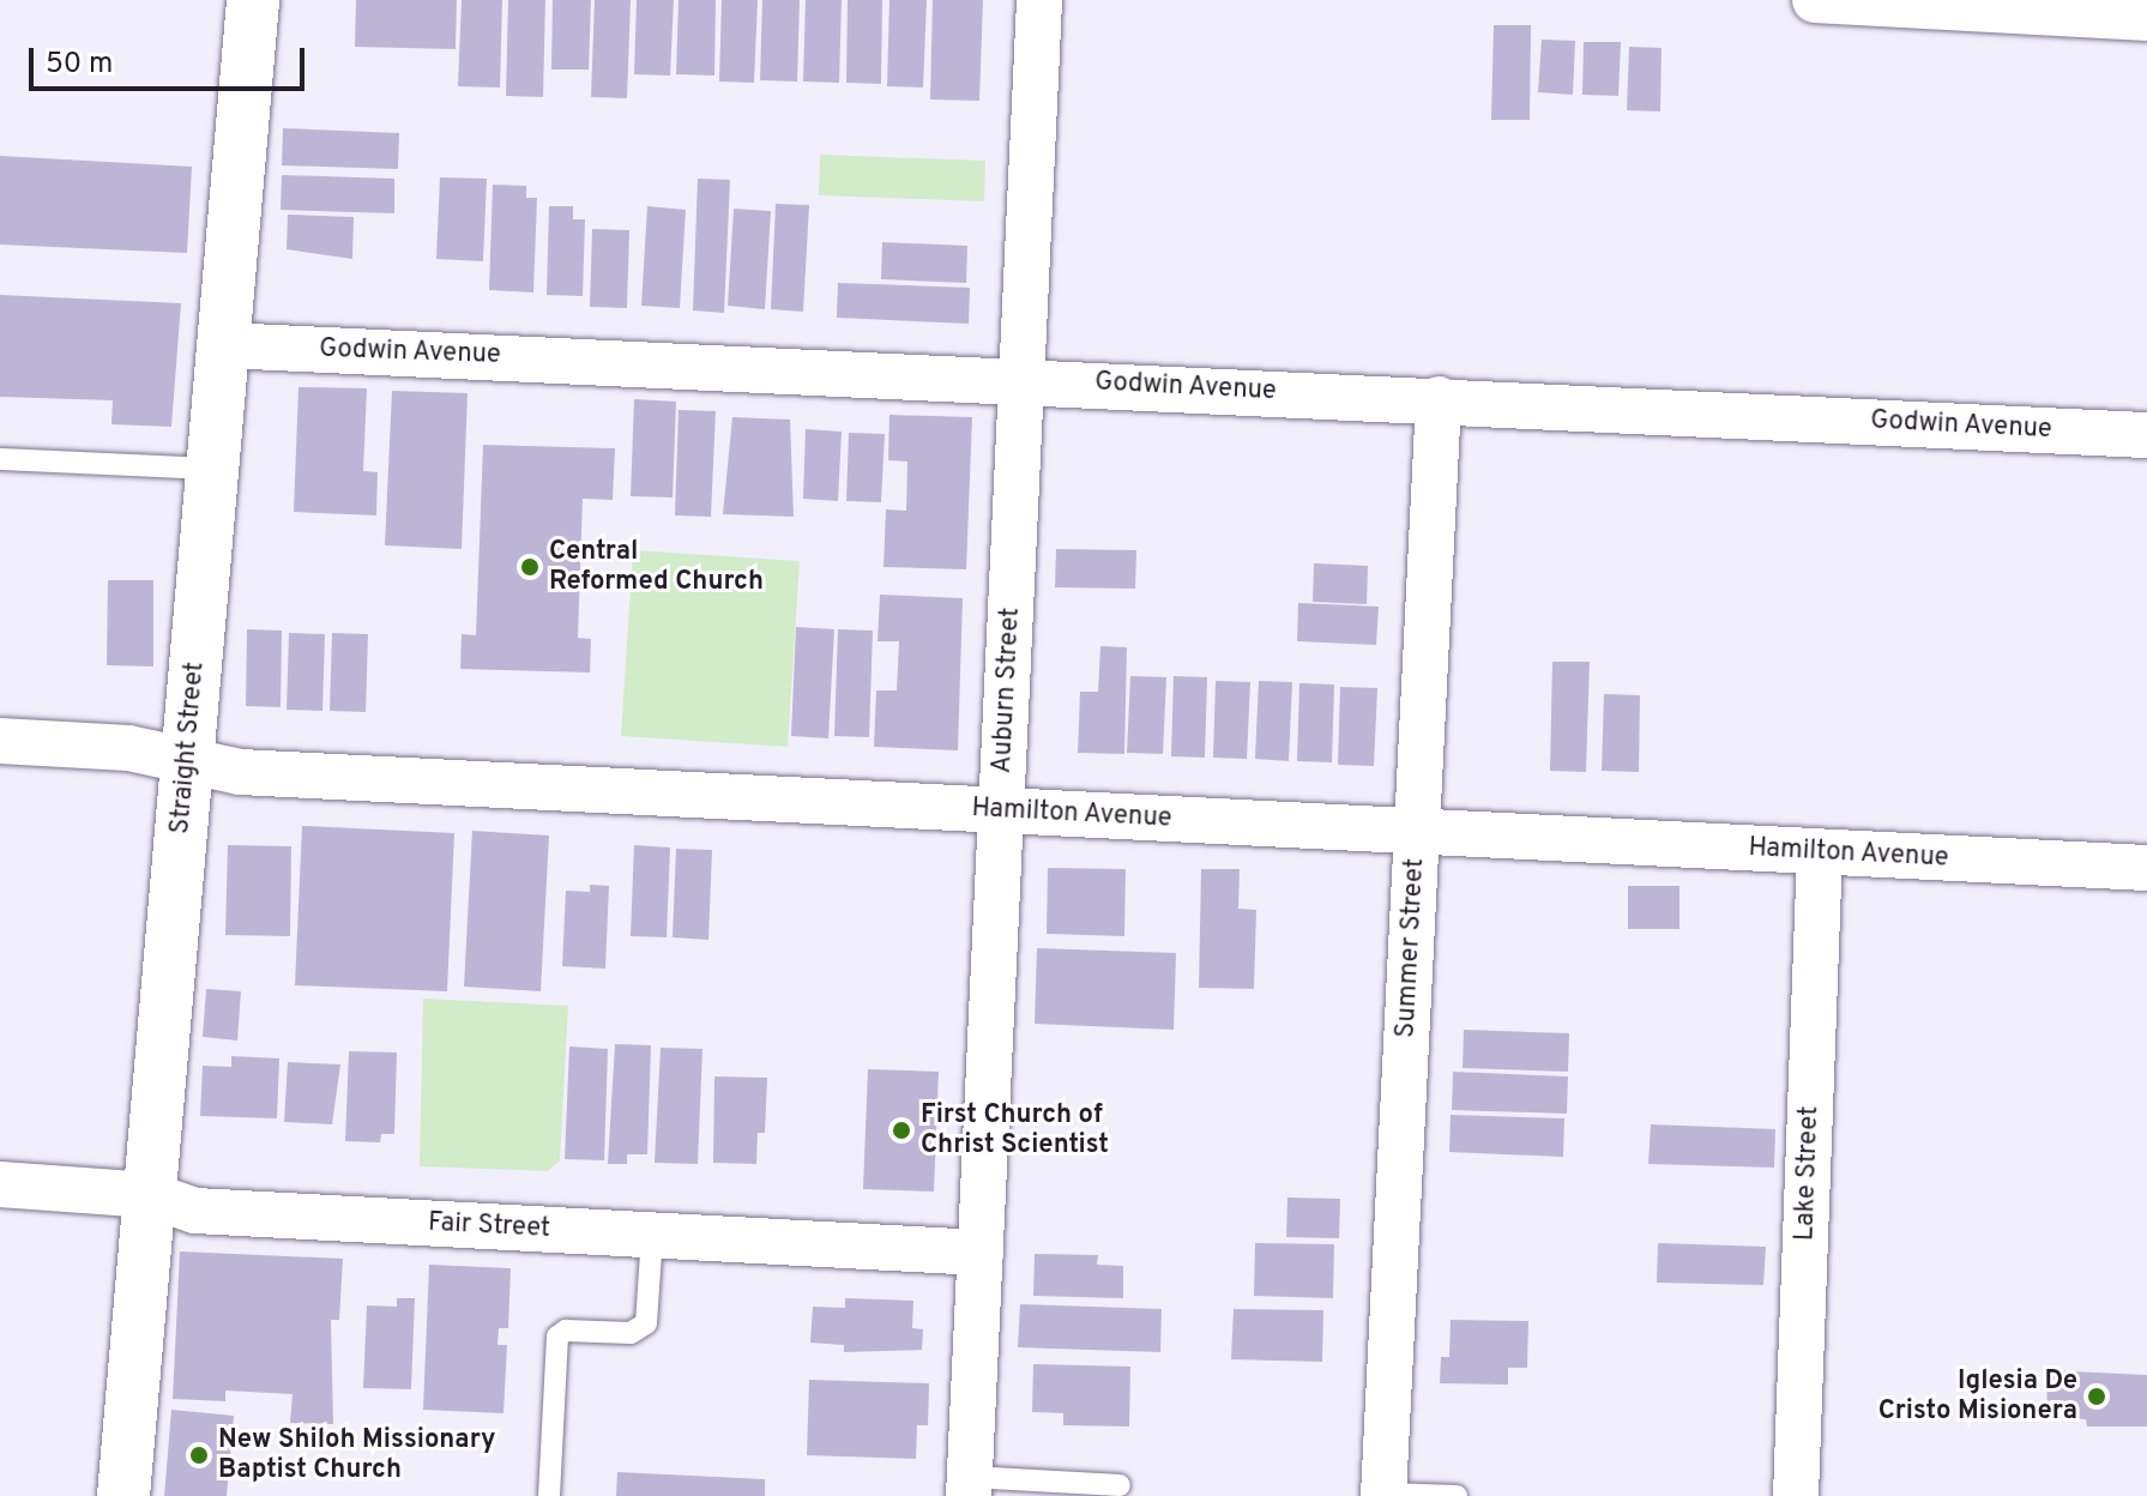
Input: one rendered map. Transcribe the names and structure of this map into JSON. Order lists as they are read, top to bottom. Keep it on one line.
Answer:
{"streets":{"main road":["Straight Street"],"street":["Godwin Avenue","Auburn Street","Hamilton Avenue","Summer Street","Lake Street","Fair Street"]},"crossings":[["Godwin Avenue","Auburn Street"],["Godwin Avenue","Straight Street"],["Godwin Avenue","Summer Street"],["Auburn Street","Hamilton Avenue"],["Auburn Street","Fair Street"],["Straight Street","Hamilton Avenue"],["Straight Street","Fair Street"],["Hamilton Avenue","Summer Street"],["Hamilton Avenue","Lake Street"]],"places":["Central Reformed Church","First Church of Christ Scientist","Iglesia De Cristo Misionera","New Shiloh Missionary Baptist Church"],"scale_bar":"50 m"}
